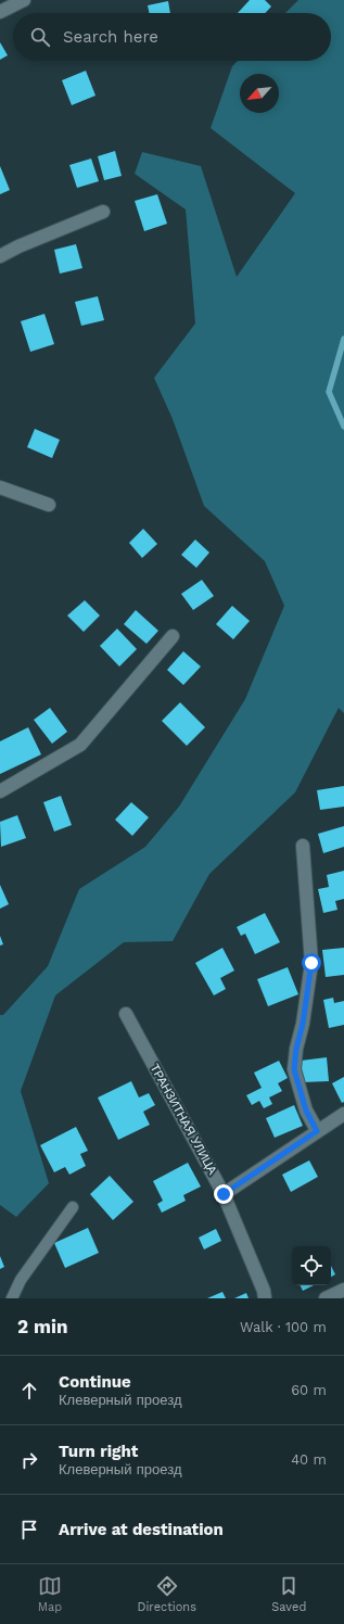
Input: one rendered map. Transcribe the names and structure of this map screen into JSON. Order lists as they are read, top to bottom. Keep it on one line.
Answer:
{"streets":{"street":["ТРАНЗИТНАЯ УЛИЦА"]},"north":"bottom left","page":{"search":"Search here","heading":["2 min","Walk · 100 m"],"list":[["Continue","Клеверный проезд","60 m"],["Turn right","Клеверный проезд","40 m"],"Arrive at destination"],"nav":["Map","Directions","Saved"]}}
